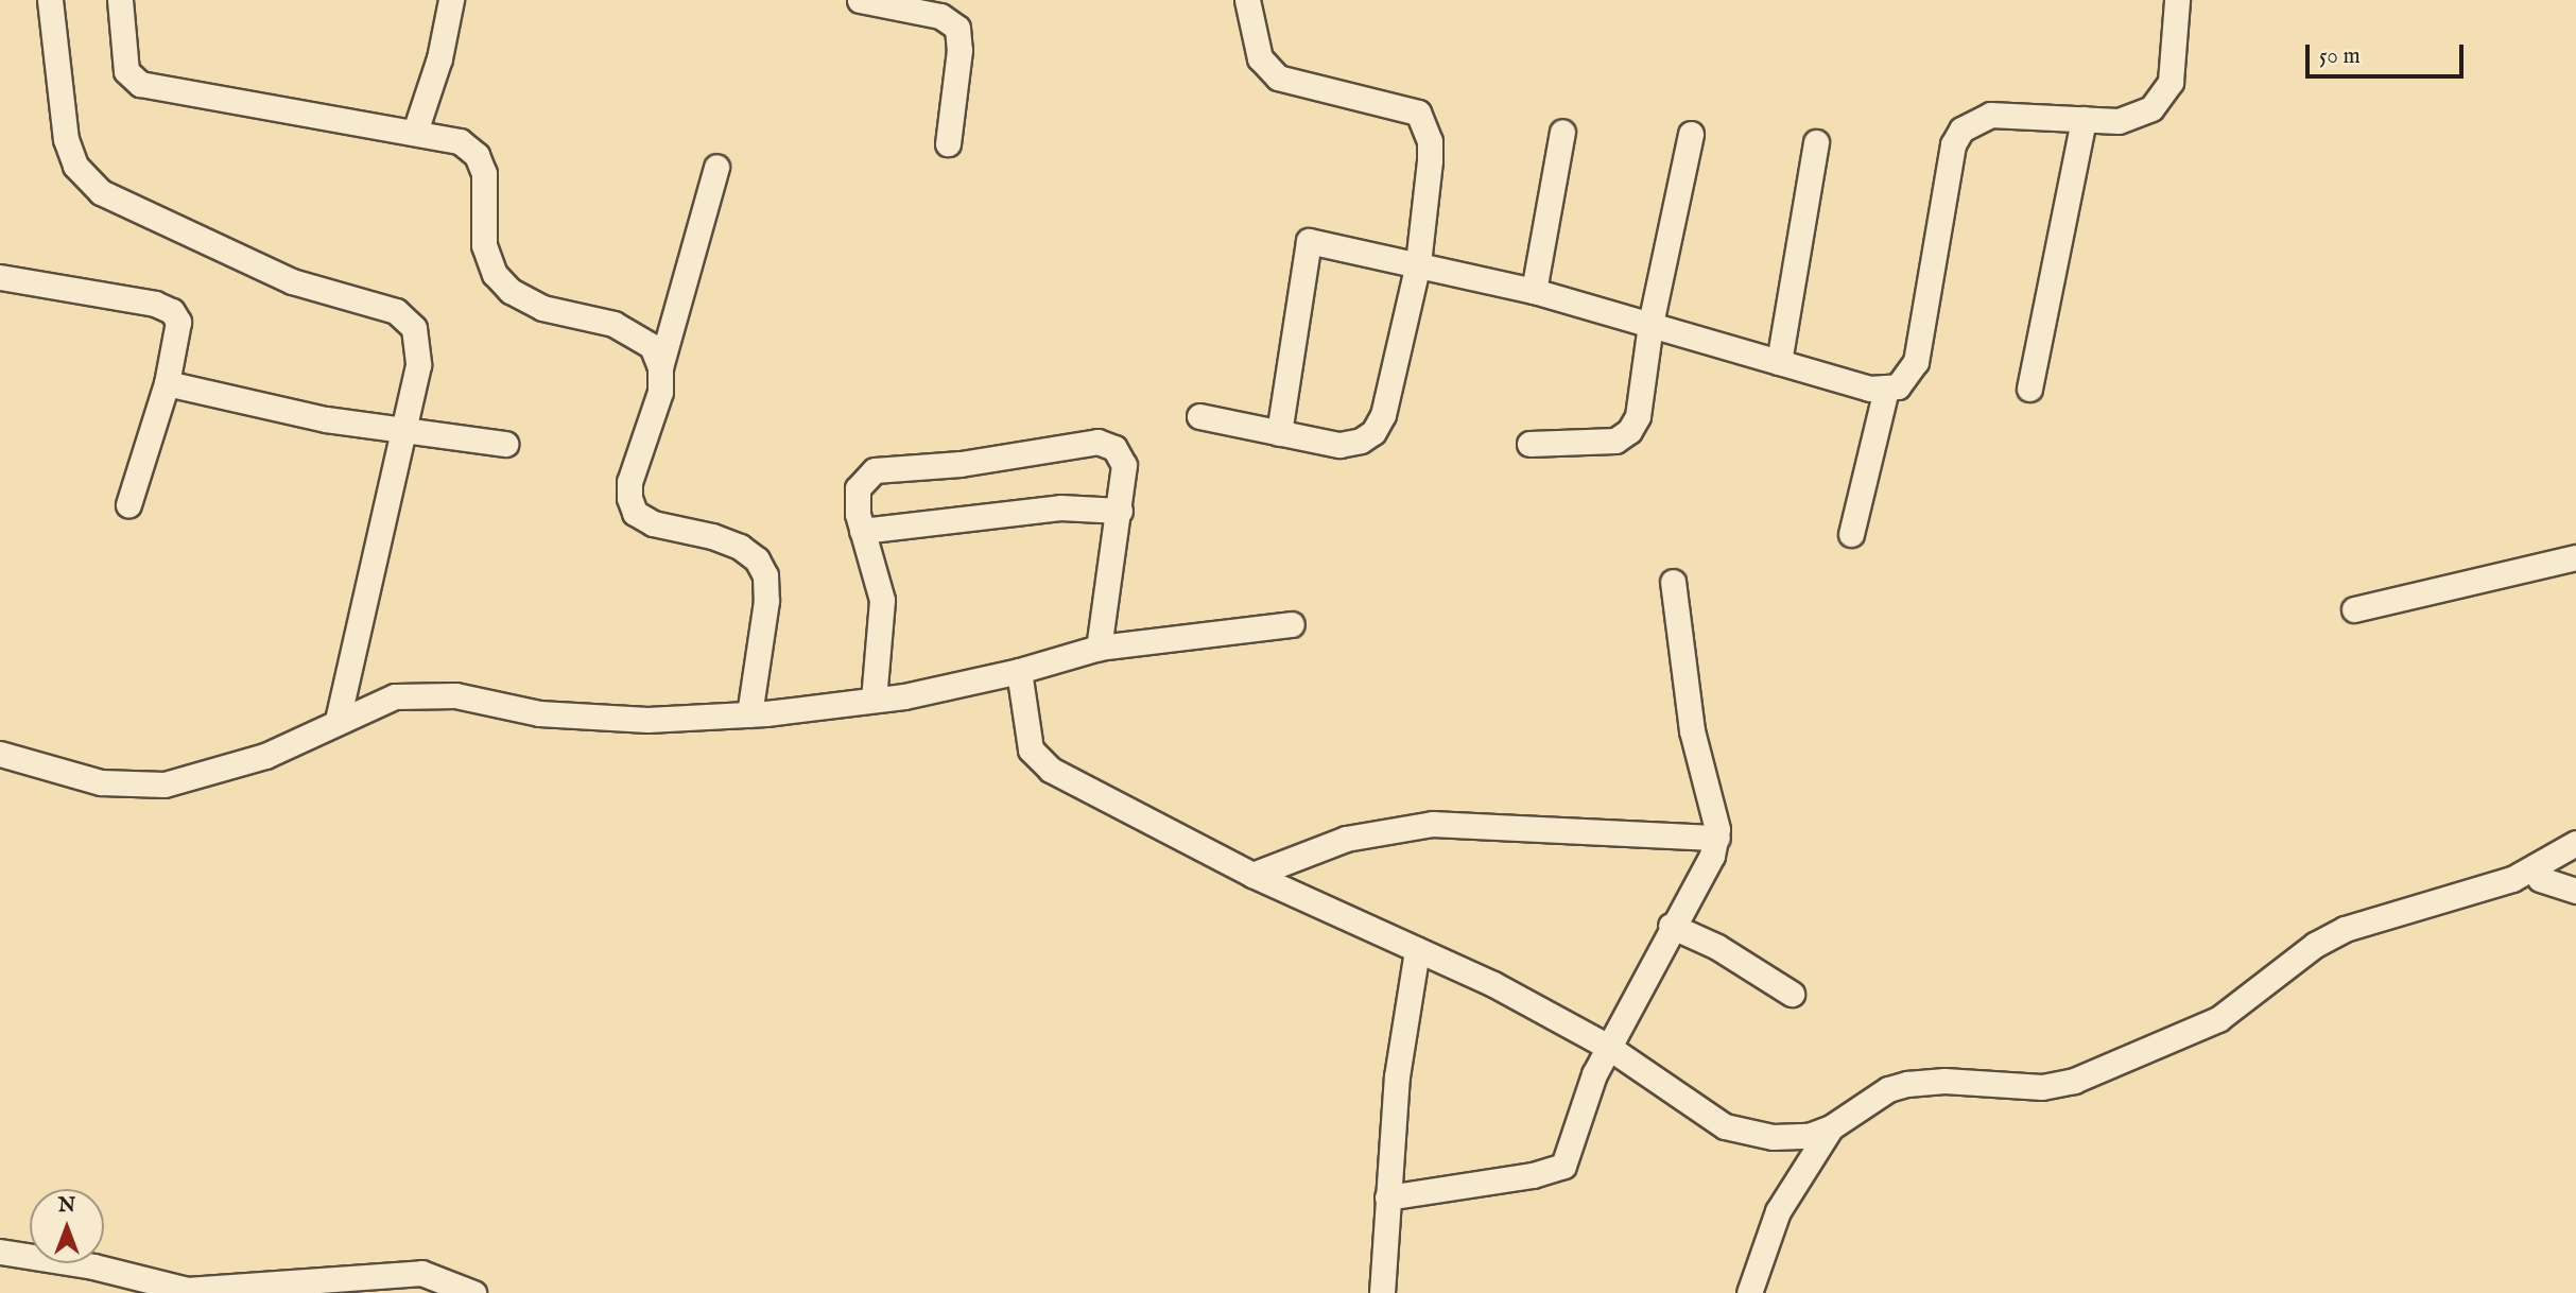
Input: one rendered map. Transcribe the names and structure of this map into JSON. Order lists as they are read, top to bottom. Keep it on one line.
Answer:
{"scale_bar":"50 m","north":"top"}
